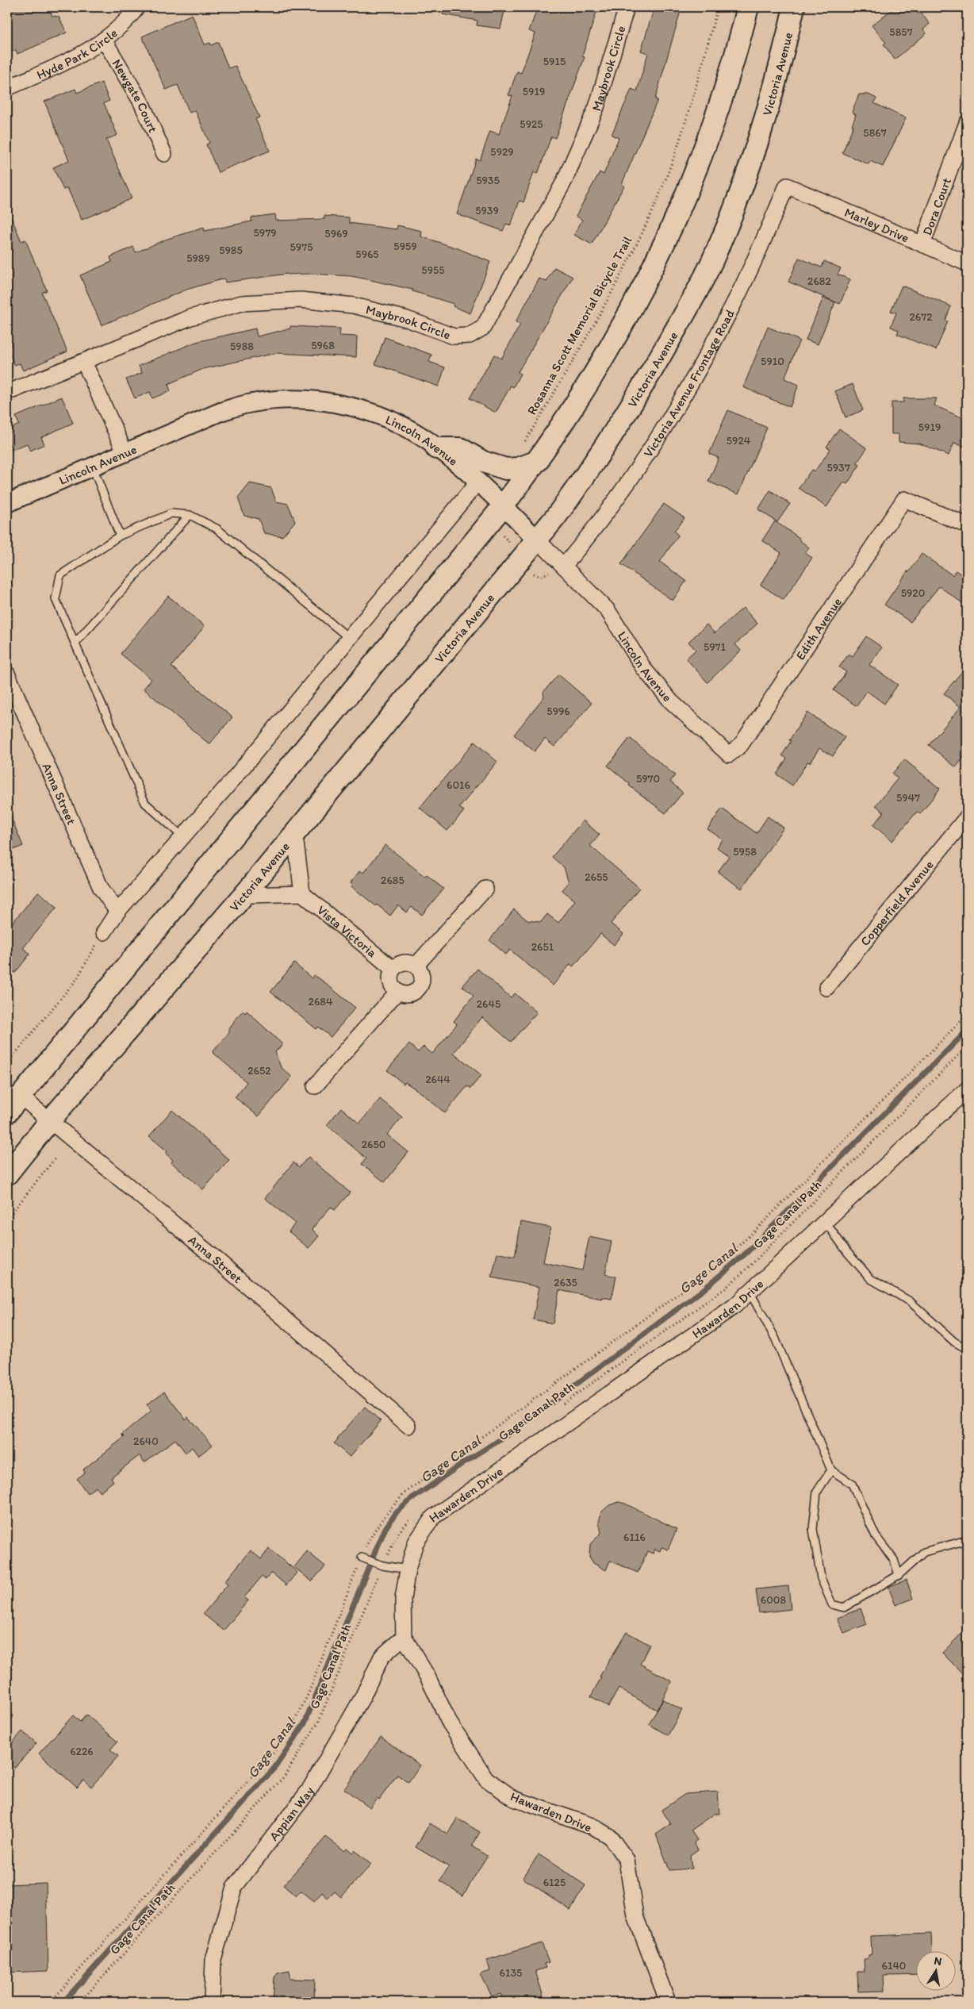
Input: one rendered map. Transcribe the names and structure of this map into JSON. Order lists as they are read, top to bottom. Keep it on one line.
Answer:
{"streets":{"main road":["Victoria Avenue"],"street":["Hyde Park Circle","Maybrook Circle","Newgate Court","Dora Court","Marley Drive","Victoria Avenue Frontage Road","Lincoln Avenue","Edith Avenue","Anna Street","Copperfield Avenue","Vista Victoria","Hawarden Drive","Appian Way"],"path":["Rosanna Scott Memorial Bicycle Trail","Gage Canal Path"]},"crossings":[["Hyde Park Circle","Newgate Court"],["Victoria Avenue","Lincoln Avenue"],["Victoria Avenue","Anna Street"],["Dora Court","Marley Drive"],["Marley Drive","Victoria Avenue Frontage Road"],["Victoria Avenue Frontage Road","Lincoln Avenue"],["Lincoln Avenue","Edith Avenue"],["Hawarden Drive","Appian Way"]],"water":["Gage Canal"],"house_numbers":["5857","5915","5919","5925","5867","5929","5935","5939","5979","5969","5959","5975","5985","5965","5989","5955","2682","2672","5968","5988","5910","5919","5924","5937","5920","5971","5996","5970","6016","5947","5958","2655","2685","2651","2684","2645","2652","2644","2650","2635","2640","6116","6008","6226","6125","6140","6135"],"north":"top"}
